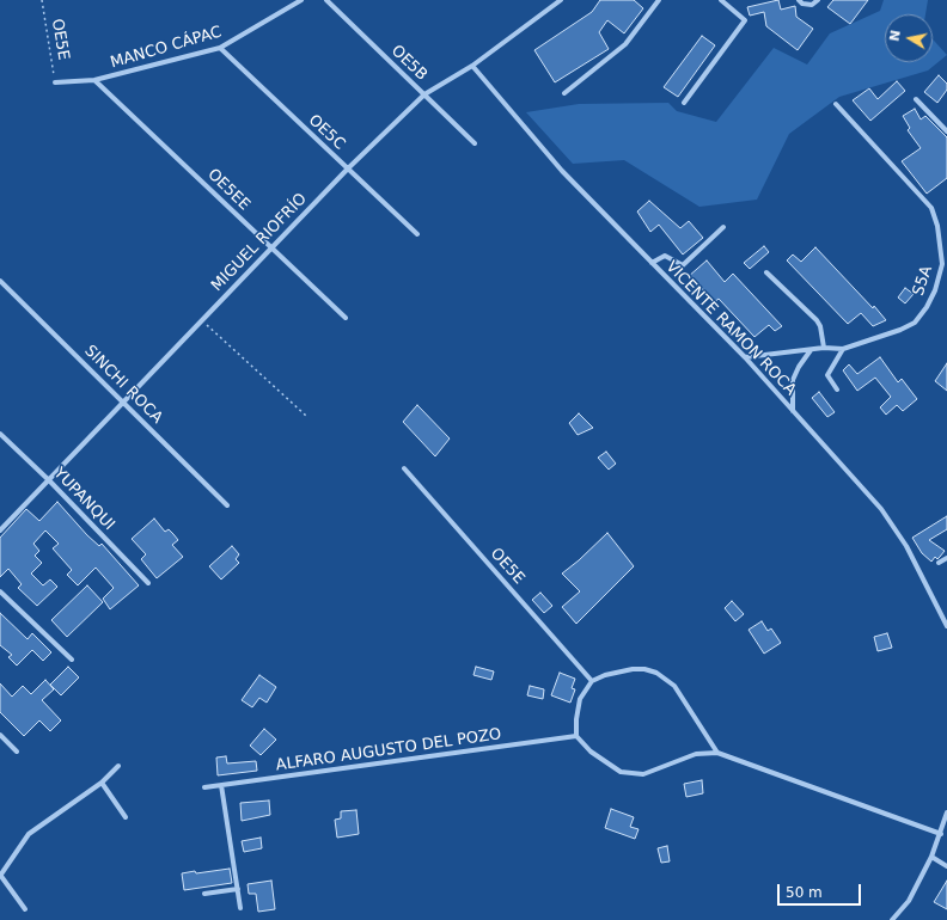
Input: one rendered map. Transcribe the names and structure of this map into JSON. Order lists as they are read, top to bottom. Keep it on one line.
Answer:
{"streets":{"street":["OE5E","MANCO CÁPAC","OE5B","OE5C","OE5EE","MIGUEL RIOFRÍO","S5A","VICENTE RAMON ROCA","SINCHI ROCA","YUPANQUI","ALFARO AUGUSTO DEL POZO"]},"crossings":[["OE5E","MANCO CÁPAC"],["MANCO CÁPAC","OE5C"],["MANCO CÁPAC","OE5EE"],["OE5B","MIGUEL RIOFRÍO"],["OE5C","MIGUEL RIOFRÍO"],["OE5EE","MIGUEL RIOFRÍO"],["MIGUEL RIOFRÍO","VICENTE RAMON ROCA"],["MIGUEL RIOFRÍO","SINCHI ROCA"],["MIGUEL RIOFRÍO","YUPANQUI"],["S5A","VICENTE RAMON ROCA"]],"scale_bar":"50 m","north":"left"}
